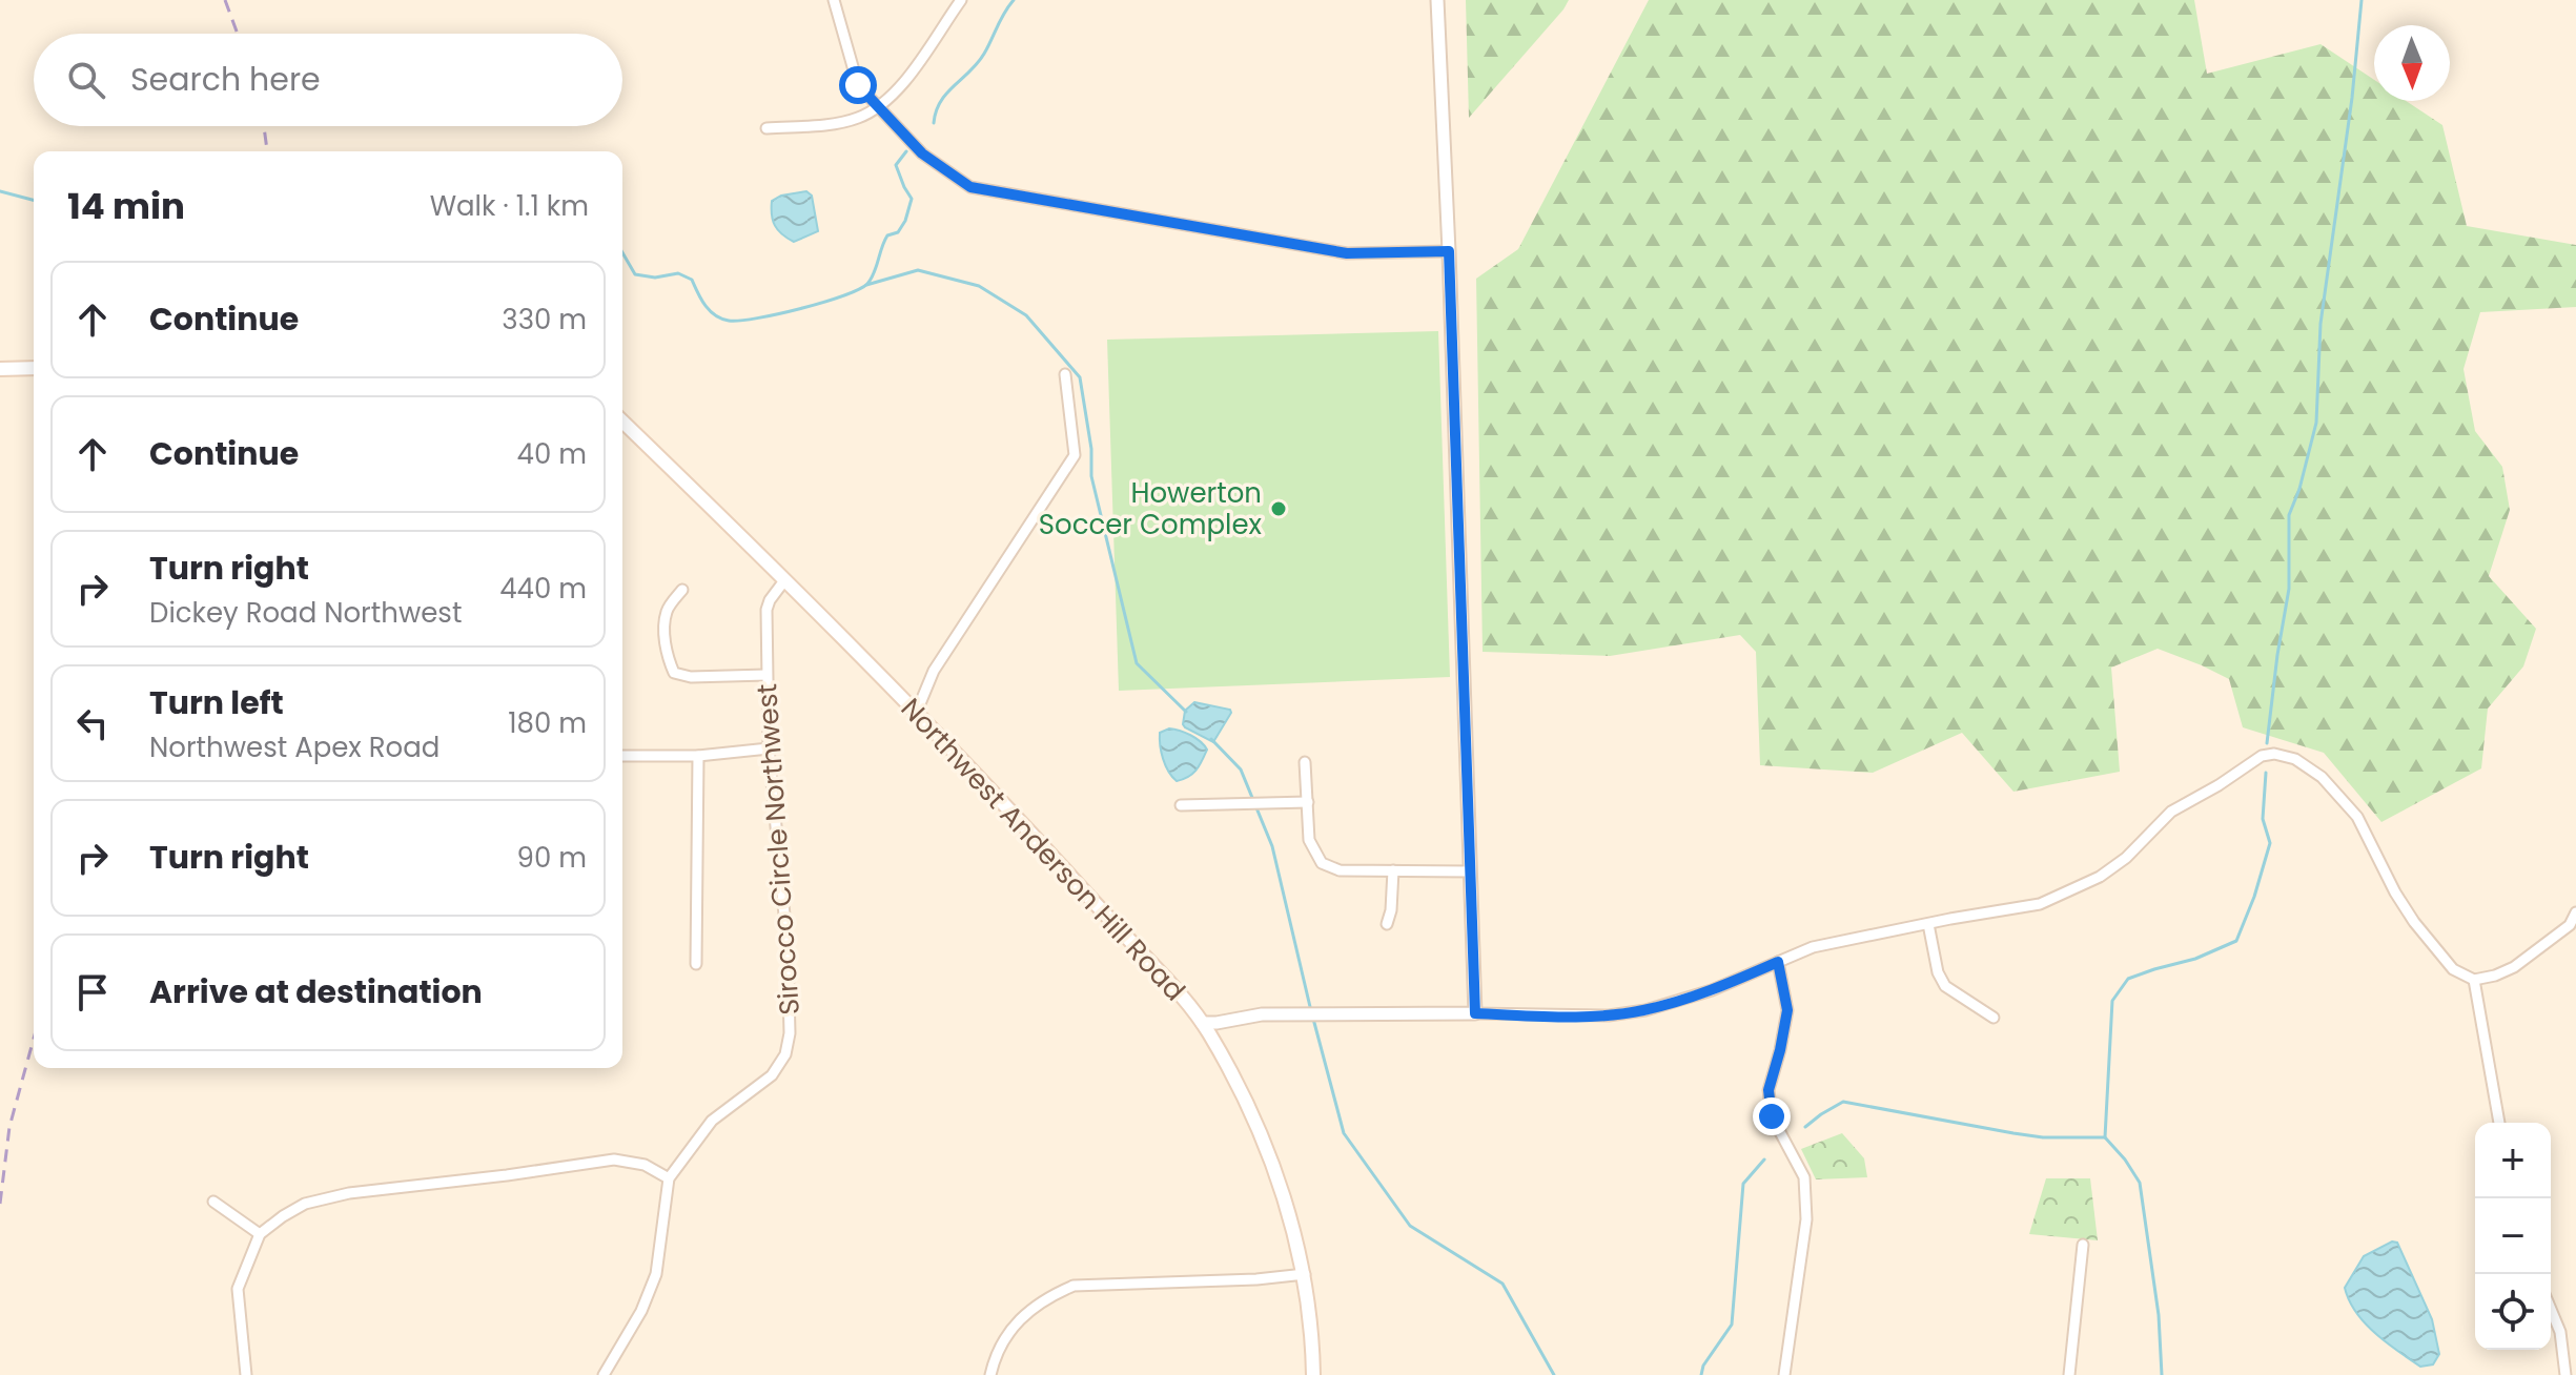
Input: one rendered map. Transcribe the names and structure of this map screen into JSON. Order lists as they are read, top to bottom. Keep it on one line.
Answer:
{"streets":{"main road":["Northwest Anderson Hill Road"],"street":["Sirocco Circle Northwest"]},"crossings":[["Sirocco Circle Northwest","Northwest Anderson Hill Road"]],"places":["Howerton Soccer Complex"],"north":"bottom","page":{"search":"Search here","heading":["14 min","Walk · 1.1 km"],"list":[["Continue","330 m"],["Continue","40 m"],["Turn right","Dickey Road Northwest","440 m"],["Turn left","Northwest Apex Road","180 m"],["Turn right","90 m"],"Arrive at destination"],"map_buttons":["+","−"]}}
